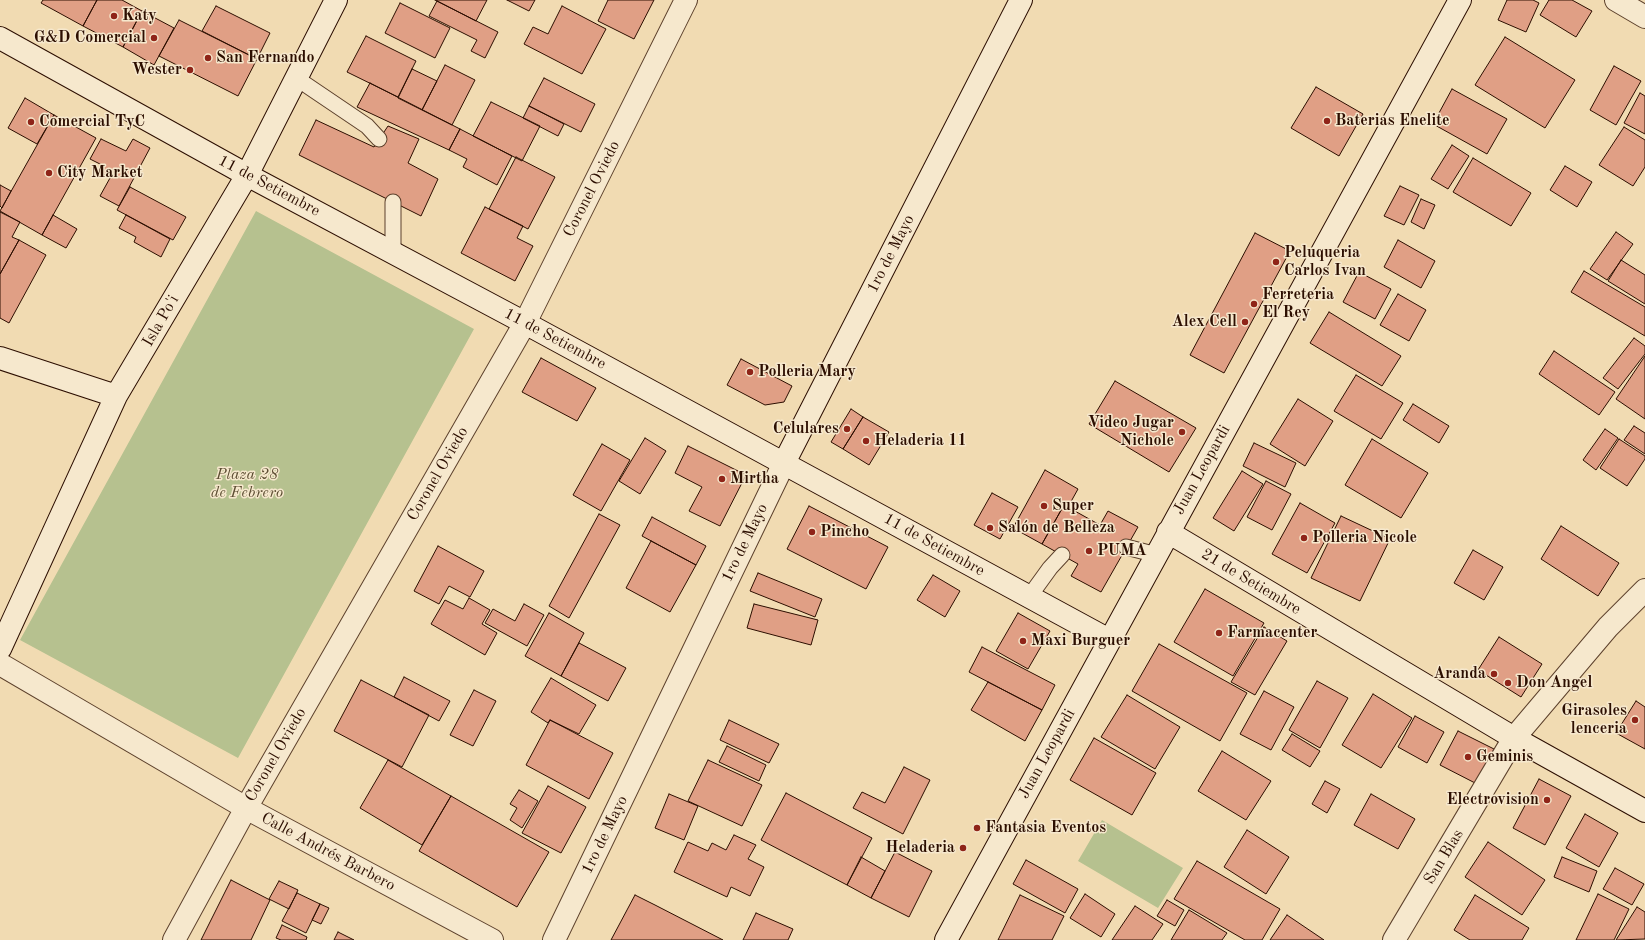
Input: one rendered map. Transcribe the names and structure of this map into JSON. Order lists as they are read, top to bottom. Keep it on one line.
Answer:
{"streets":{"street":["11 de Setiembre","Coronel Oviedo","1ro de Mayo","Isla Po'i","Juan Leopardi","21 de Setiembre","Calle Andrés Barbero","San Blas"]},"crossings":[["11 de Setiembre","Coronel Oviedo"],["11 de Setiembre","1ro de Mayo"],["11 de Setiembre","Isla Po'i"],["11 de Setiembre","Juan Leopardi"],["Coronel Oviedo","Calle Andrés Barbero"],["Juan Leopardi","21 de Setiembre"],["21 de Setiembre","San Blas"]],"parks":["Plaza 28 de Febrero"],"places":["Katy","G&D Comercial","San Fernando","Wester","Baterias Enelite","Comercial TyC","City Market","Peluqueria Carlos Ivan","Ferreteria El Rey","Alex Cell","Polleria Mary","Celulares","Video Jugar Nichole","Heladeria 11","Mirtha","Super","Salón de Belleza","Pincho","Polleria Nicole","PUMA","Farmacenter","Maxi Burguer","Aranda","Don Angel","Girasoles lenceria","Geminis","Electrovision","Fantasia Eventos","Heladeria"]}
